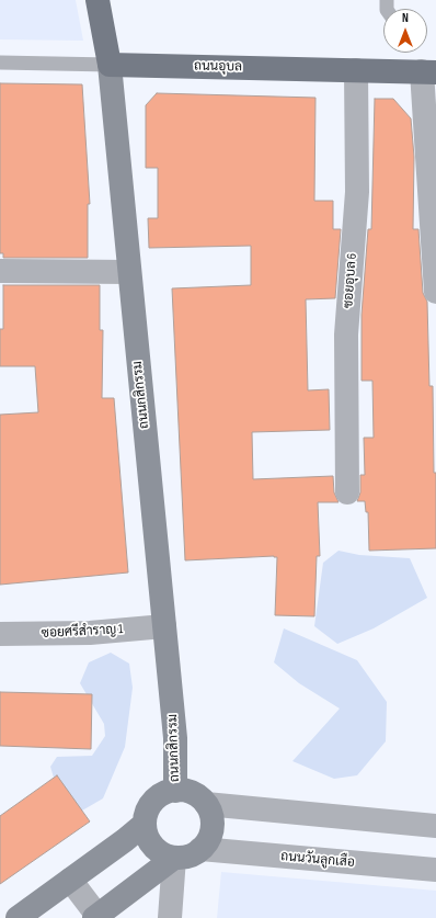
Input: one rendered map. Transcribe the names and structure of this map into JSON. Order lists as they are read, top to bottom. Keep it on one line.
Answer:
{"streets":{"main road":["ถนนอุบล","ถนนกสิกรรม"],"street":["ซอยอุบล 6","ซอยศรีสำราญ 1","ถนนวันลูกเสือ"]},"crossings":[["ถนนอุบล","ซอยอุบล 6"],["ถนนอุบล","ถนนกสิกรรม"],["ถนนกสิกรรม","ซอยศรีสำราญ 1"],["ถนนกสิกรรม","ถนนวันลูกเสือ"]],"north":"top"}
